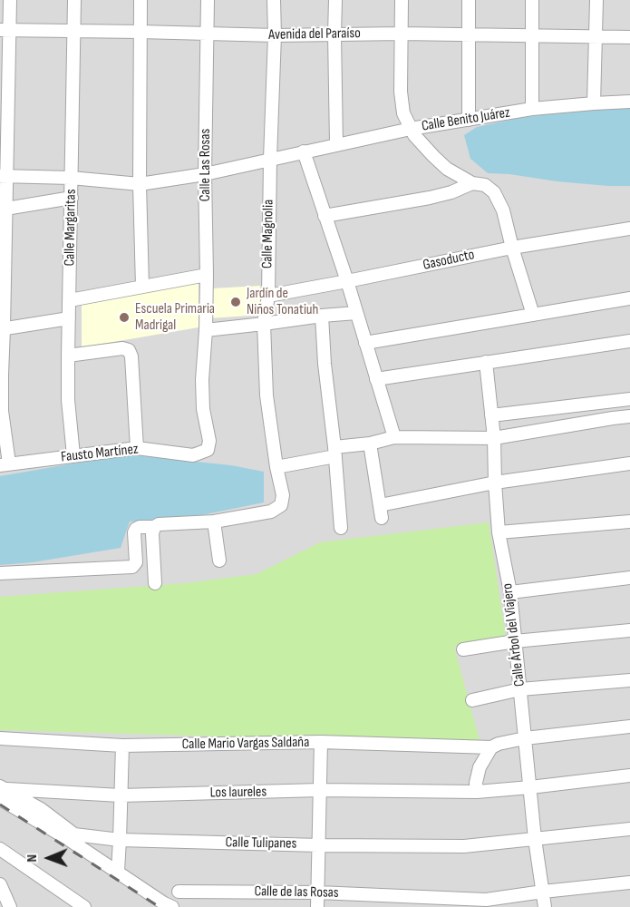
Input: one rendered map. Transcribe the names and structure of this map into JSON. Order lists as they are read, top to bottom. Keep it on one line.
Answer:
{"streets":{"street":["Avenida del Paraíso","Calle Benito Juárez","Calle Las Rosas","Calle Margaritas","Calle Magnolia","Gasoducto","Fausto Martínez","Calle Árbol del Viajero","Calle Mario Vargas Saldaña","Los laureles","Calle Tulipanes","Calle de las Rosas"]},"crossings":[["Avenida del Paraíso","Calle Las Rosas"],["Avenida del Paraíso","Calle Margaritas"],["Avenida del Paraíso","Calle Magnolia"],["Calle Benito Juárez","Calle Las Rosas"],["Calle Benito Juárez","Calle Margaritas"],["Calle Benito Juárez","Calle Magnolia"],["Calle Las Rosas","Fausto Martínez"],["Calle Margaritas","Fausto Martínez"],["Calle Magnolia","Gasoducto"],["Calle Árbol del Viajero","Calle Mario Vargas Saldaña"],["Calle Árbol del Viajero","Los laureles"],["Calle Árbol del Viajero","Calle Tulipanes"],["Calle Árbol del Viajero","Calle de las Rosas"],["Los laureles","Calle Tulipanes"]],"places":["Jardín de Niños Tonatiuh","Escuela Primaria Madrigal"],"north":"left"}
